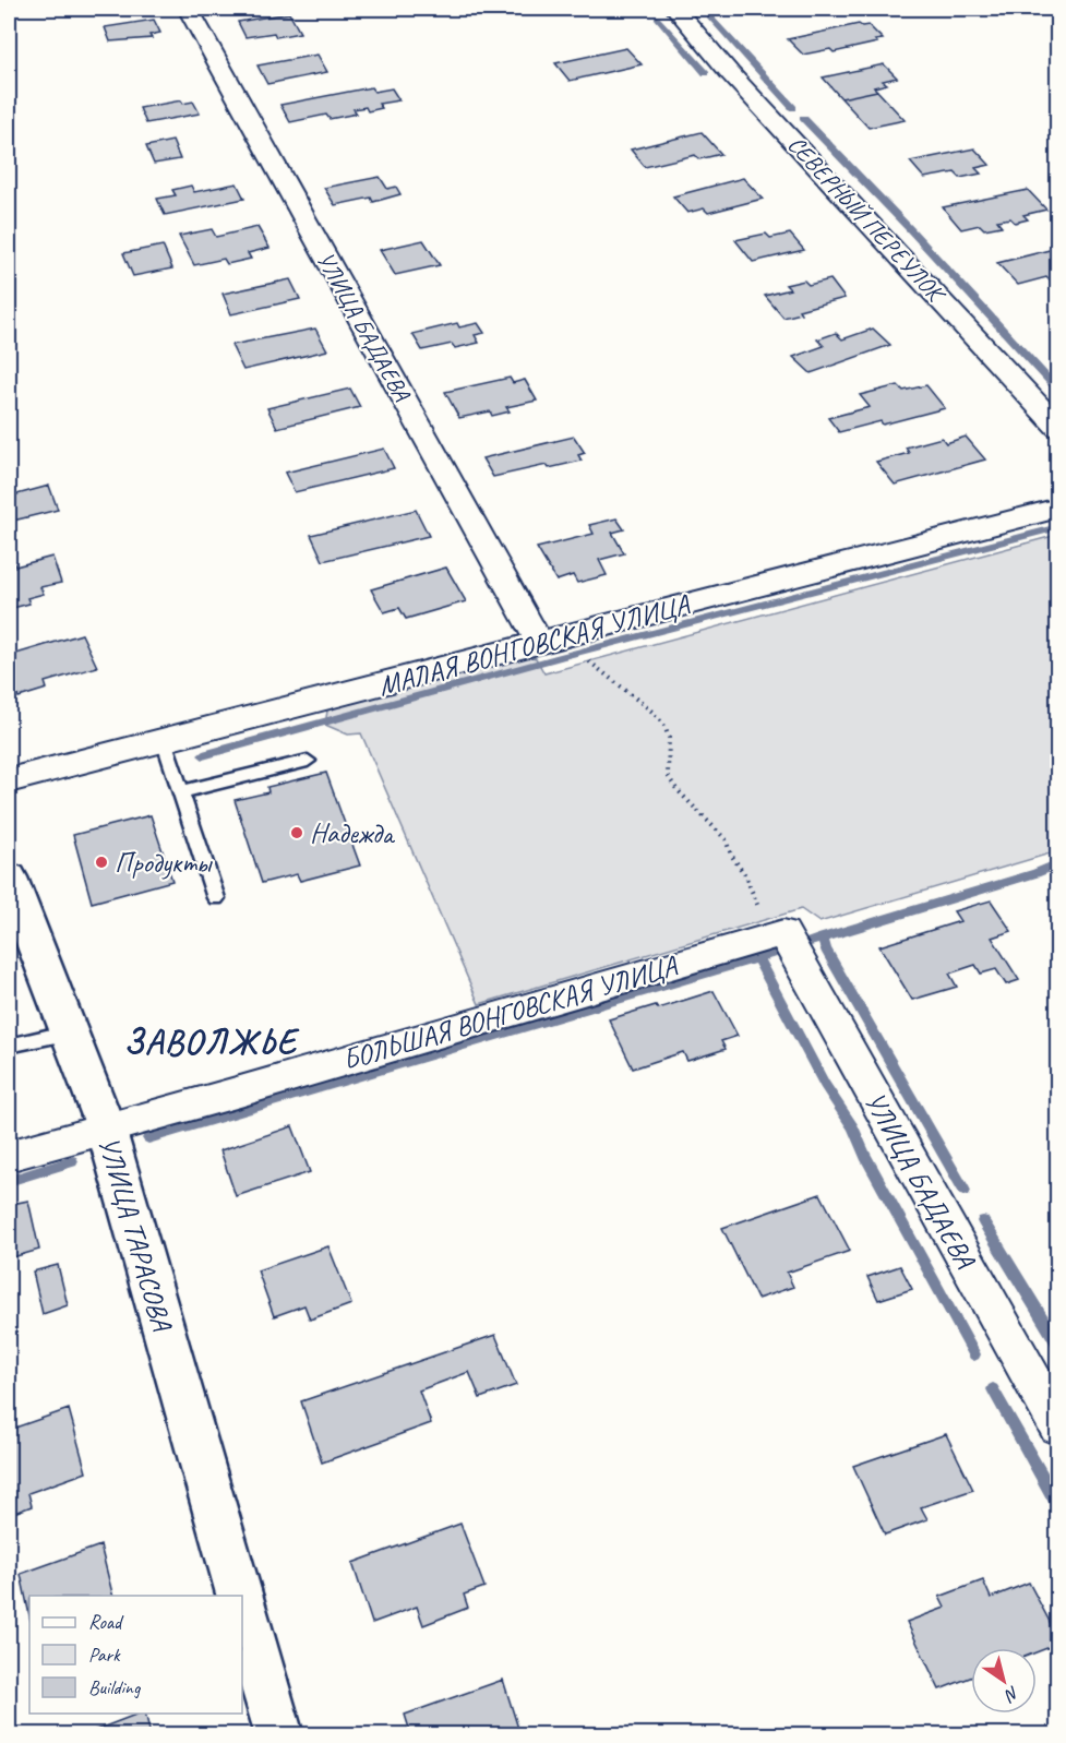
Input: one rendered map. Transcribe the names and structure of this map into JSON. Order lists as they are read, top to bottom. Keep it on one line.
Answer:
{"streets":{"street":["СЕВЕРНЫЙ ПЕРЕУЛОК","УЛИЦА БАДАЕВА","МАЛАЯ ВОНГОВСКАЯ УЛИЦА","БОЛЬШАЯ ВОНГОВСКАЯ УЛИЦА","УЛИЦА ТАРАСОВА"]},"crossings":[["УЛИЦА БАДАЕВА","МАЛАЯ ВОНГОВСКАЯ УЛИЦА"],["УЛИЦА БАДАЕВА","БОЛЬШАЯ ВОНГОВСКАЯ УЛИЦА"],["БОЛЬШАЯ ВОНГОВСКАЯ УЛИЦА","УЛИЦА ТАРАСОВА"]],"districts":["ЗАВОЛЖЬЕ"],"places":["Надежда","Продукты"],"legend":["Road","Park","Building"],"north":"bottom right"}
